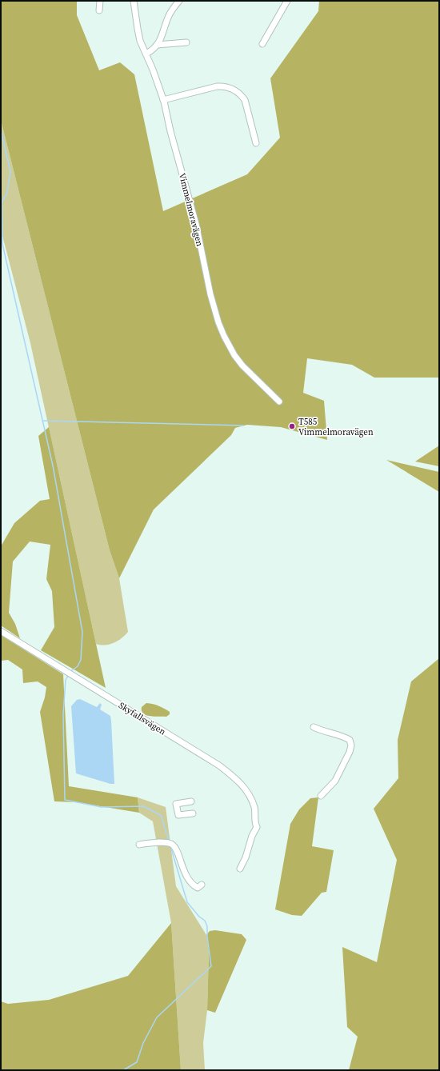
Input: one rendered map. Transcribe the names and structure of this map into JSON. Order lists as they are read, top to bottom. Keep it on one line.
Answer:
{"streets":{"street":["Vimmelmoravägen","Skyfallsvägen"]},"places":["T585 Vimmelmoravägen"]}
